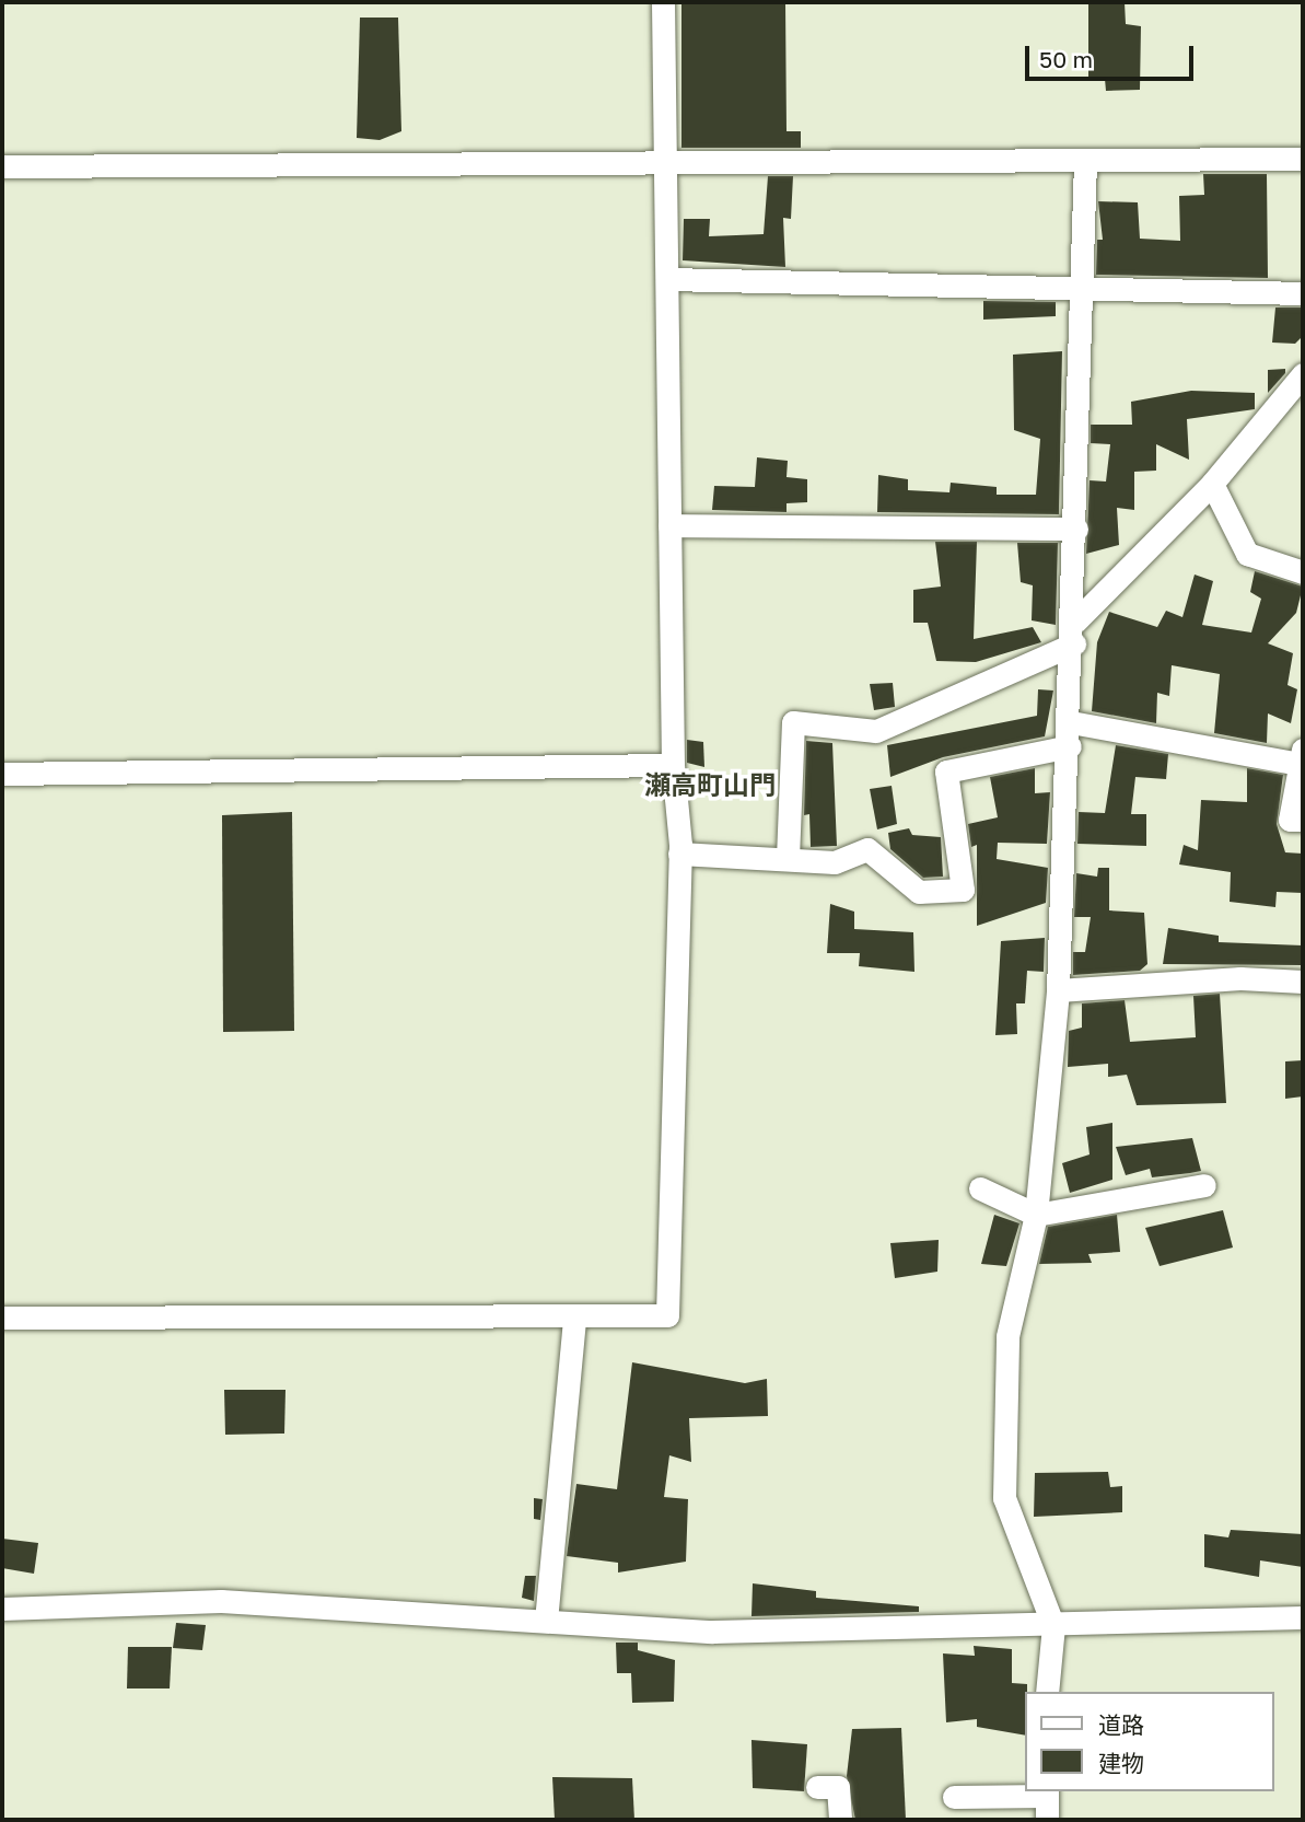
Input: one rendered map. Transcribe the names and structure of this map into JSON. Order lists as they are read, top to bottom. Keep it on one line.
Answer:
{"districts":["瀬高町山門"],"legend":["道路","建物"],"scale_bar":"50 m"}
